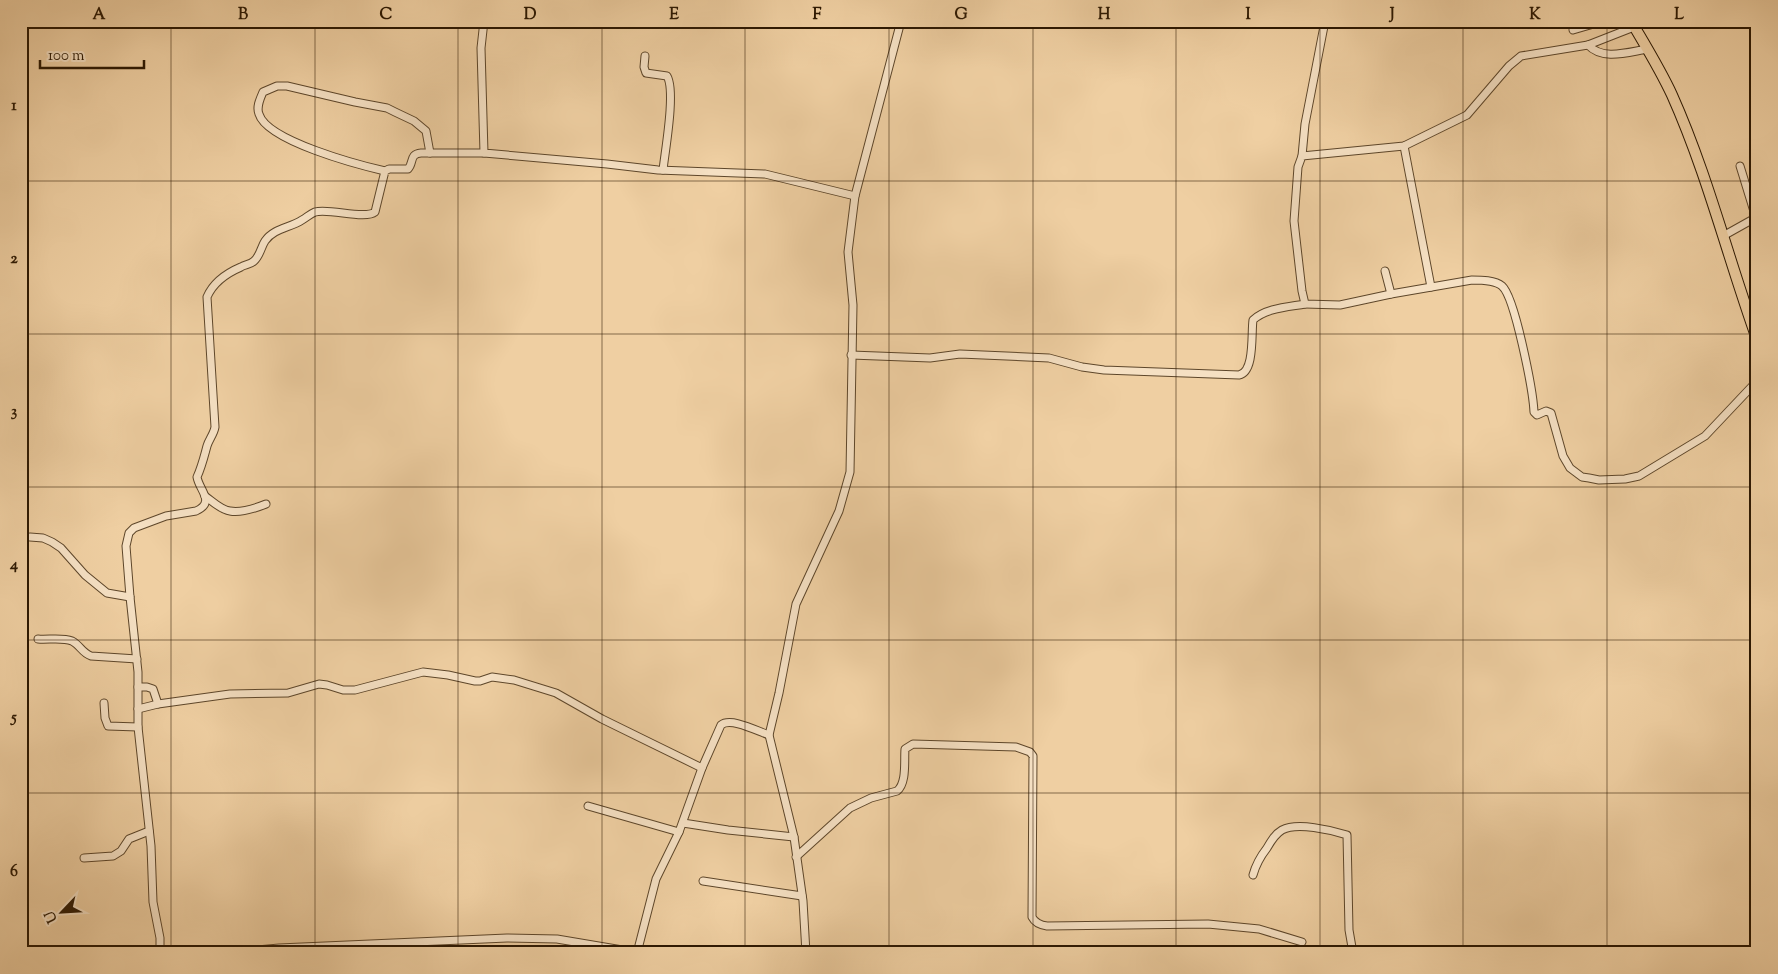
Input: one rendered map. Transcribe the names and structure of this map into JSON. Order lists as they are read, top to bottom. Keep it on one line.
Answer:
{"scale_bar":"100 m","north":"bottom left","grid":{"columns":["A","B","C","D","E","F","G","H","I","J","K","L"],"rows":["1","2","3","4","5","6"]}}
